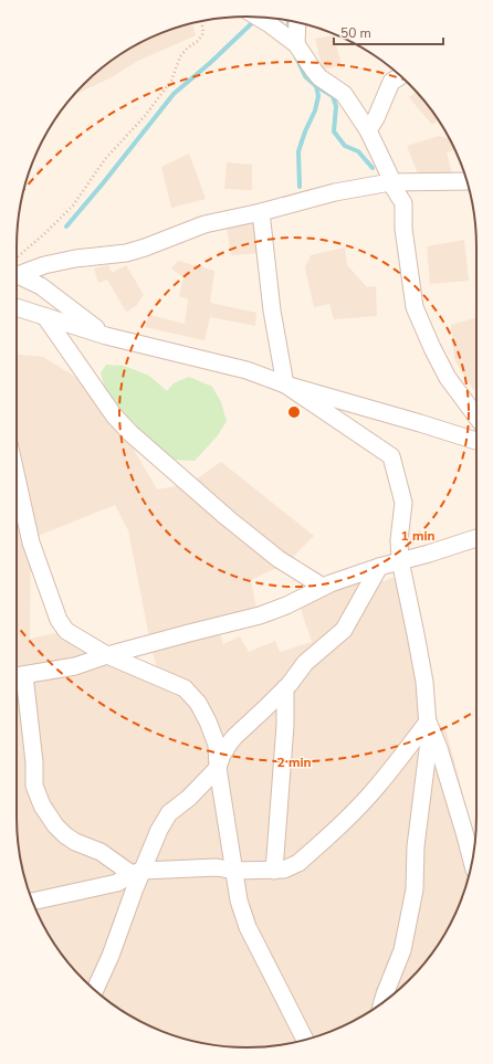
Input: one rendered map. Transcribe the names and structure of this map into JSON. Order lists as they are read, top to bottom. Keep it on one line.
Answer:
{"scale_bar":"50 m","rings":["1 min","2 min"]}
